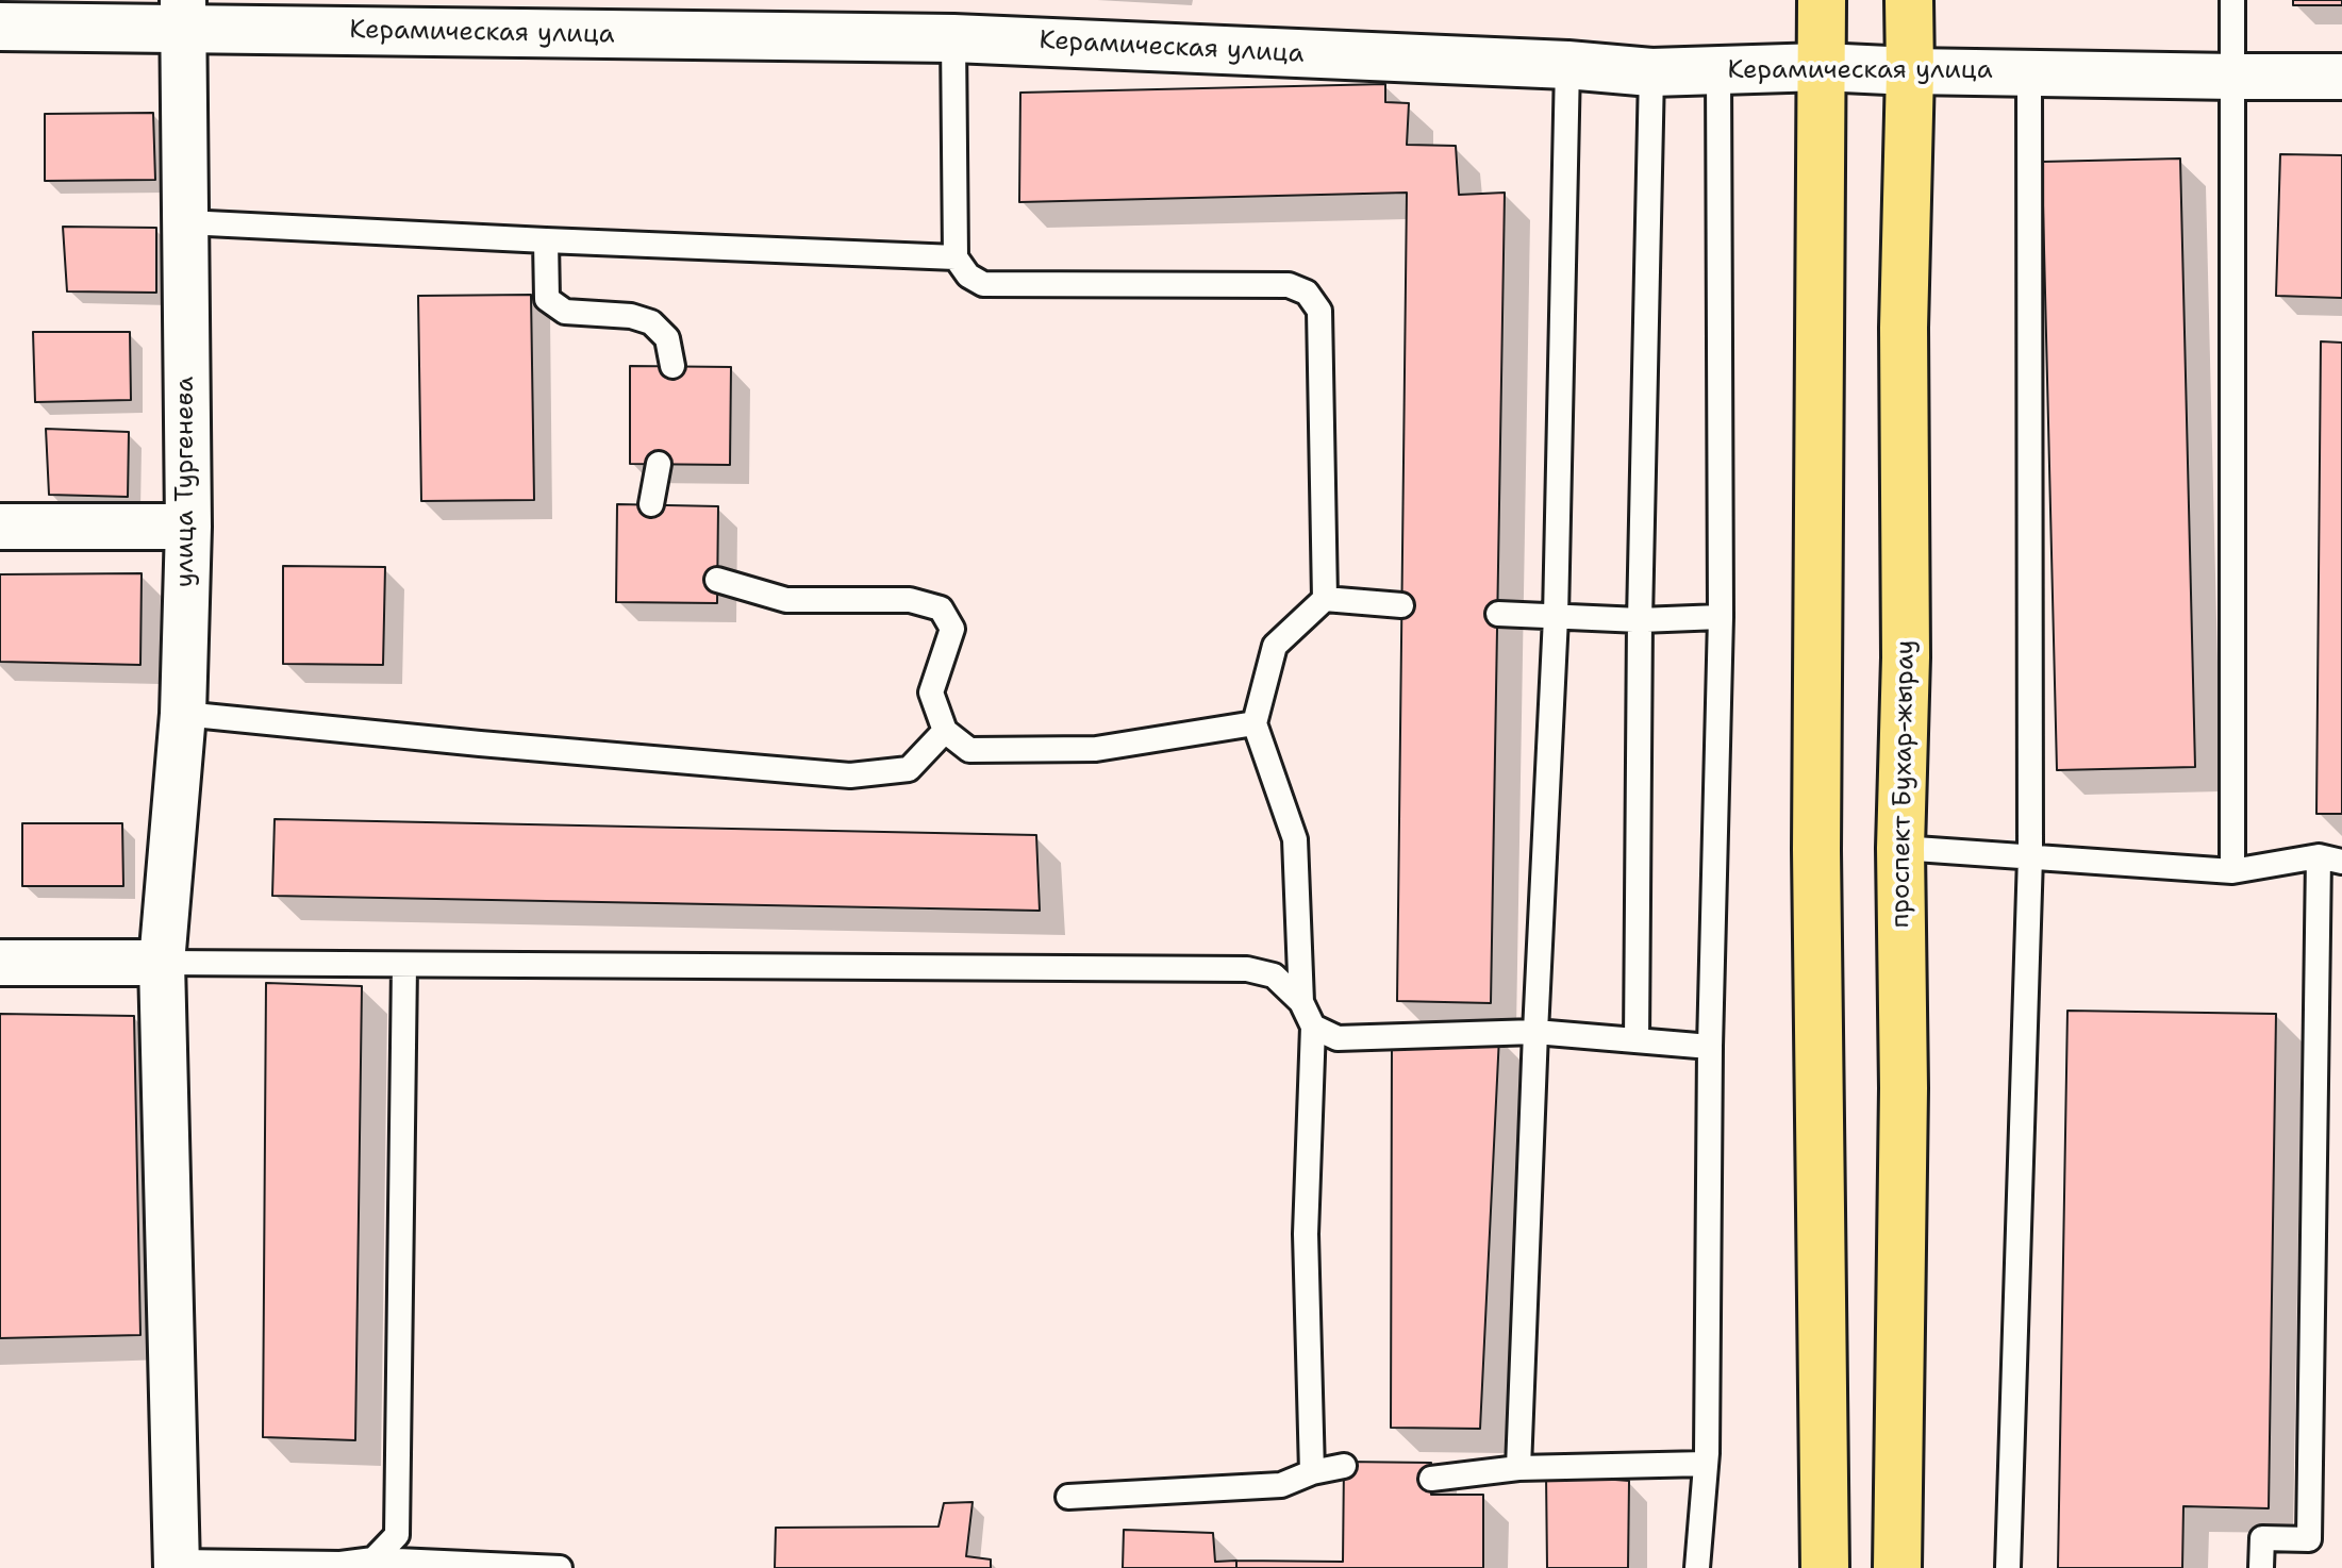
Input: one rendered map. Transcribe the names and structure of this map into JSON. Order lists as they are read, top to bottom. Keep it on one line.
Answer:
{"streets":{"main road":["проспект Бухар-жырау"],"street":["Керамическая улица","улица Тургенева"]},"crossings":[["Керамическая улица","улица Тургенева"],["Керамическая улица","проспект Бухар-жырау"]]}
